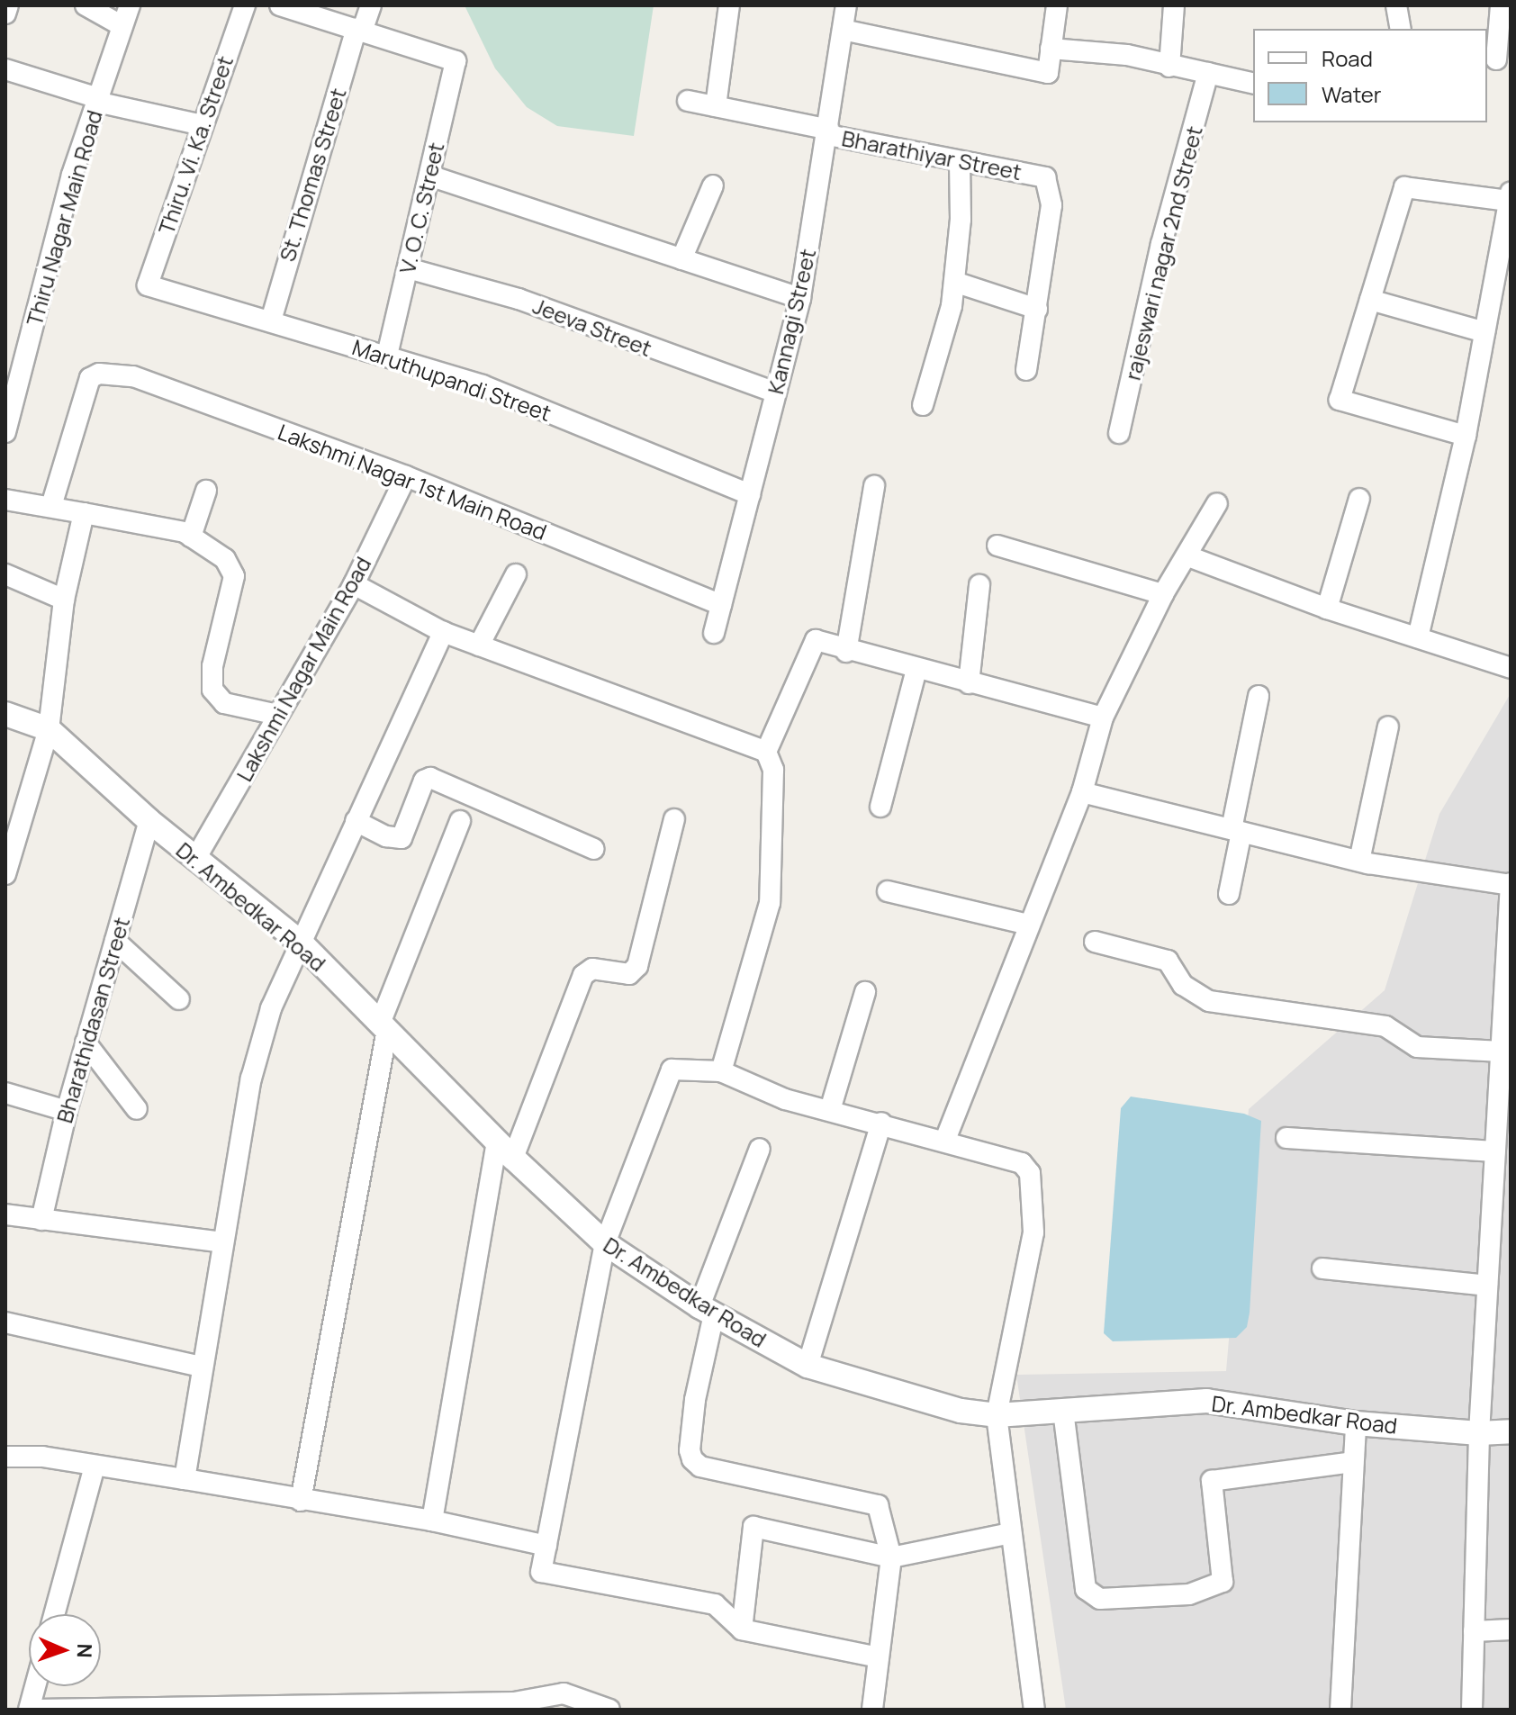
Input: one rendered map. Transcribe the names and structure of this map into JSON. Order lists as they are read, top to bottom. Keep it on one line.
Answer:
{"streets":{"street":["Thiru. Vi. Ka. Street","Bharathiyar Street","St. Thomas Street","V. O. C. Street","Thiru Nagar Main Road","rajeswari nagar 2nd Street","Kannagi Street","Jeeva Street","Maruthupandi Street","Lakshmi Nagar 1st Main Road","Lakshmi Nagar Main Road","Dr. Ambedkar Road","Bharathidasan Street"]},"crossings":[["Thiru. Vi. Ka. Street","Maruthupandi Street"],["Bharathiyar Street","Kannagi Street"],["St. Thomas Street","V. O. C. Street"],["St. Thomas Street","Maruthupandi Street"],["V. O. C. Street","Jeeva Street"],["V. O. C. Street","Maruthupandi Street"],["Kannagi Street","Jeeva Street"],["Kannagi Street","Maruthupandi Street"],["Kannagi Street","Lakshmi Nagar 1st Main Road"],["Lakshmi Nagar 1st Main Road","Lakshmi Nagar Main Road"],["Lakshmi Nagar Main Road","Dr. Ambedkar Road"],["Dr. Ambedkar Road","Bharathidasan Street"]],"legend":["Road","Water"],"north":"right"}
